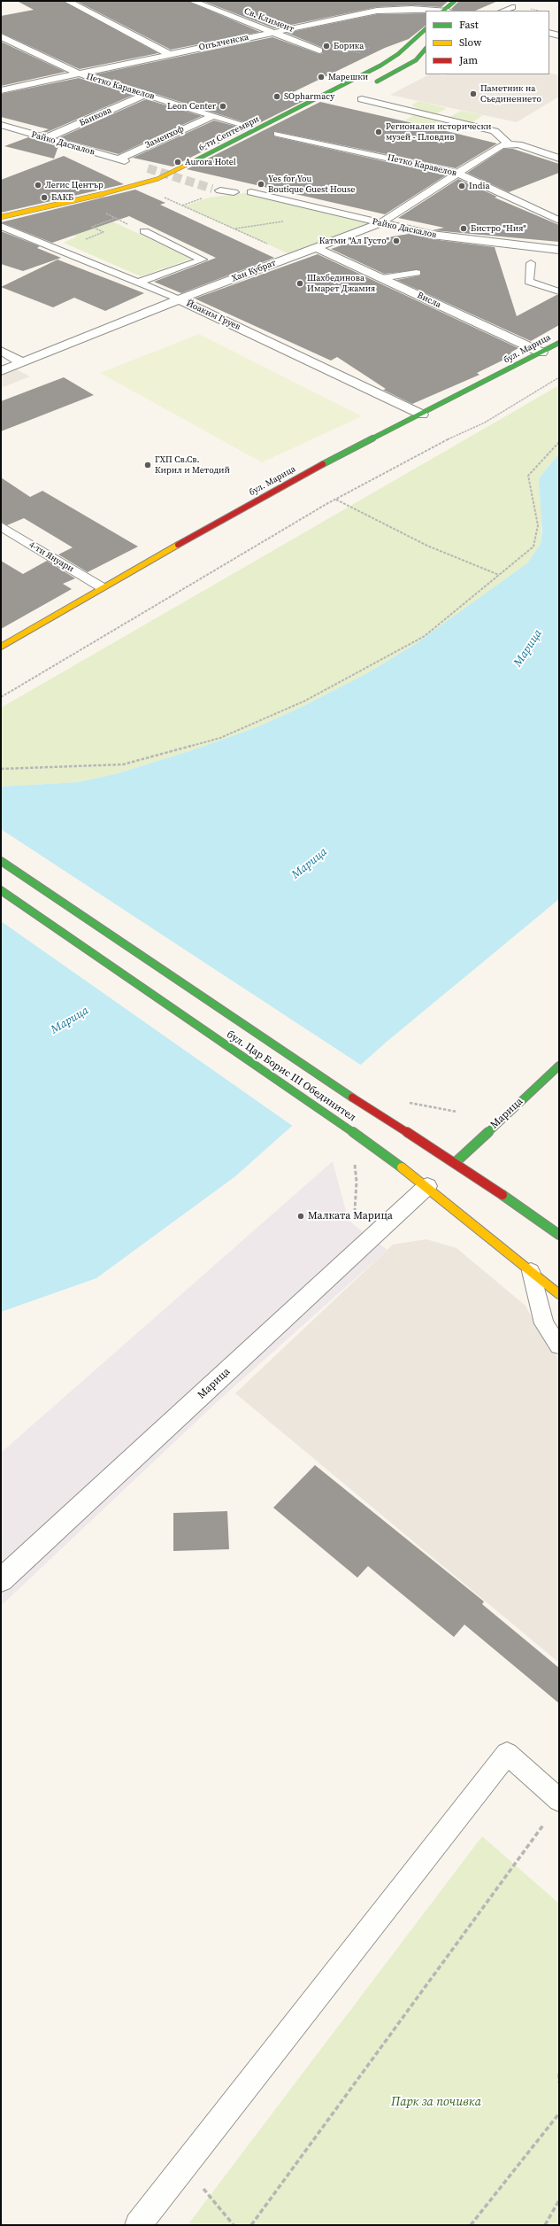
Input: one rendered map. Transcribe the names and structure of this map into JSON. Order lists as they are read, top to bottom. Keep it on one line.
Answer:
{"streets":{"main road":["6-ти Септември","бул. Марица","бул. Цар Борис III Обединител","Марица"],"street":["Св. Климент","Опълченска","Петко Каравелов","Банкова","Заменхоф","Райко Даскалов","Хан Кубрат","Висла","Йоаким Груев"],"lane":["4-ти Януари"]},"crossings":[["Св. Климент","Опълченска"],["Опълченска","Петко Каравелов"],["Петко Каравелов","Банкова"],["Петко Каравелов","Заменхоф"],["Петко Каравелов","Хан Кубрат"],["Банкова","Райко Даскалов"],["Заменхоф","Райко Даскалов"],["Райко Даскалов","Хан Кубрат"],["Хан Кубрат","Висла"],["Хан Кубрат","Йоаким Груев"],["Висла","бул. Марица"],["Йоаким Груев","бул. Марица"],["бул. Марица","4-ти Януари"],["бул. Цар Борис III Обединител","Марица"]],"water":["Марица"],"parks":["Парк за почивка"],"places":["Борика","Марешки","Паметник на Съединението","SOpharmacy","Leon Center","Регионален исторически музей - Пловдив","Aurora Hotel","Yes for You Boutique Guest House","Легис Център","India","БАКБ","Бистро \"Ния\"","Катми \"Ал Густо\"","Шахбединова Имарет Джамия","ГХП Св.Св. Кирил и Методий","Малката Марица"],"legend":["Fast","Slow","Jam"]}
